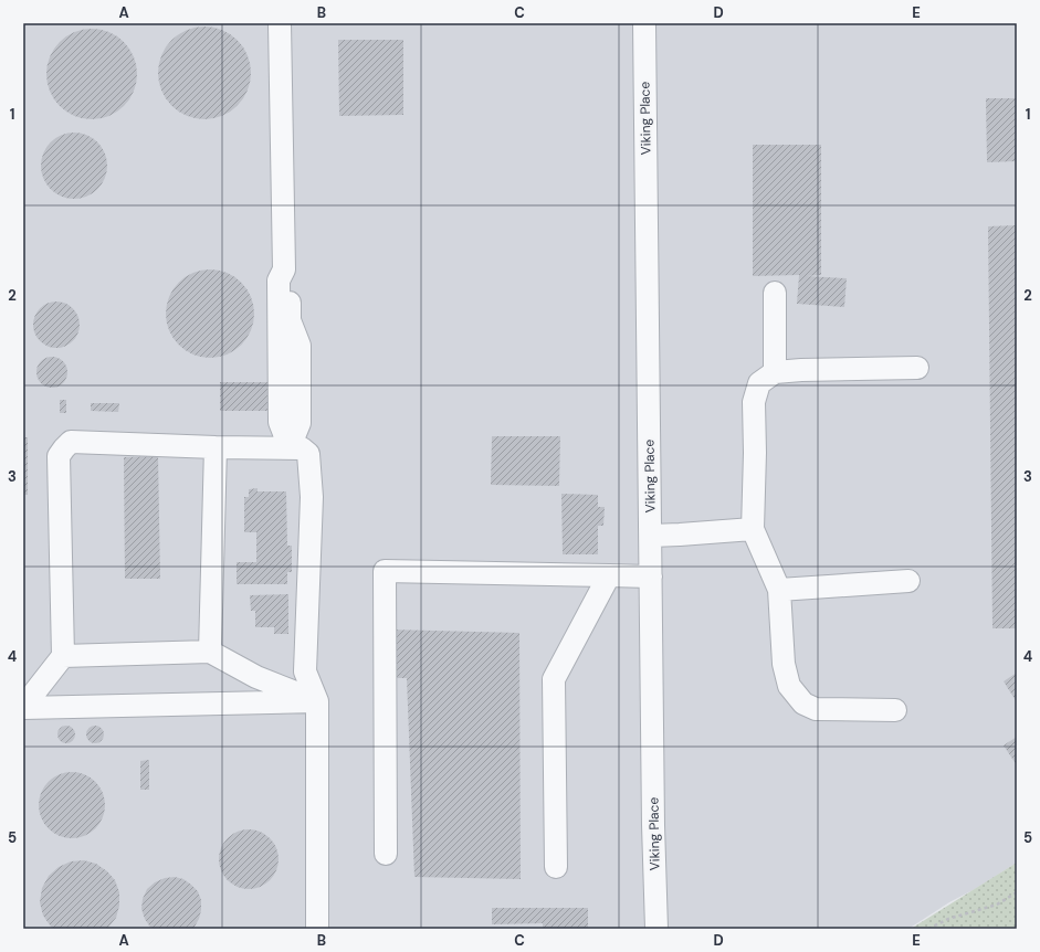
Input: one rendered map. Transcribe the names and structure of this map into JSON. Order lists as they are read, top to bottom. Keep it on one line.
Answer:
{"streets":{"street":["Viking Place"]},"grid":{"columns":["A","B","C","D","E"],"rows":["1","2","3","4","5"]}}
